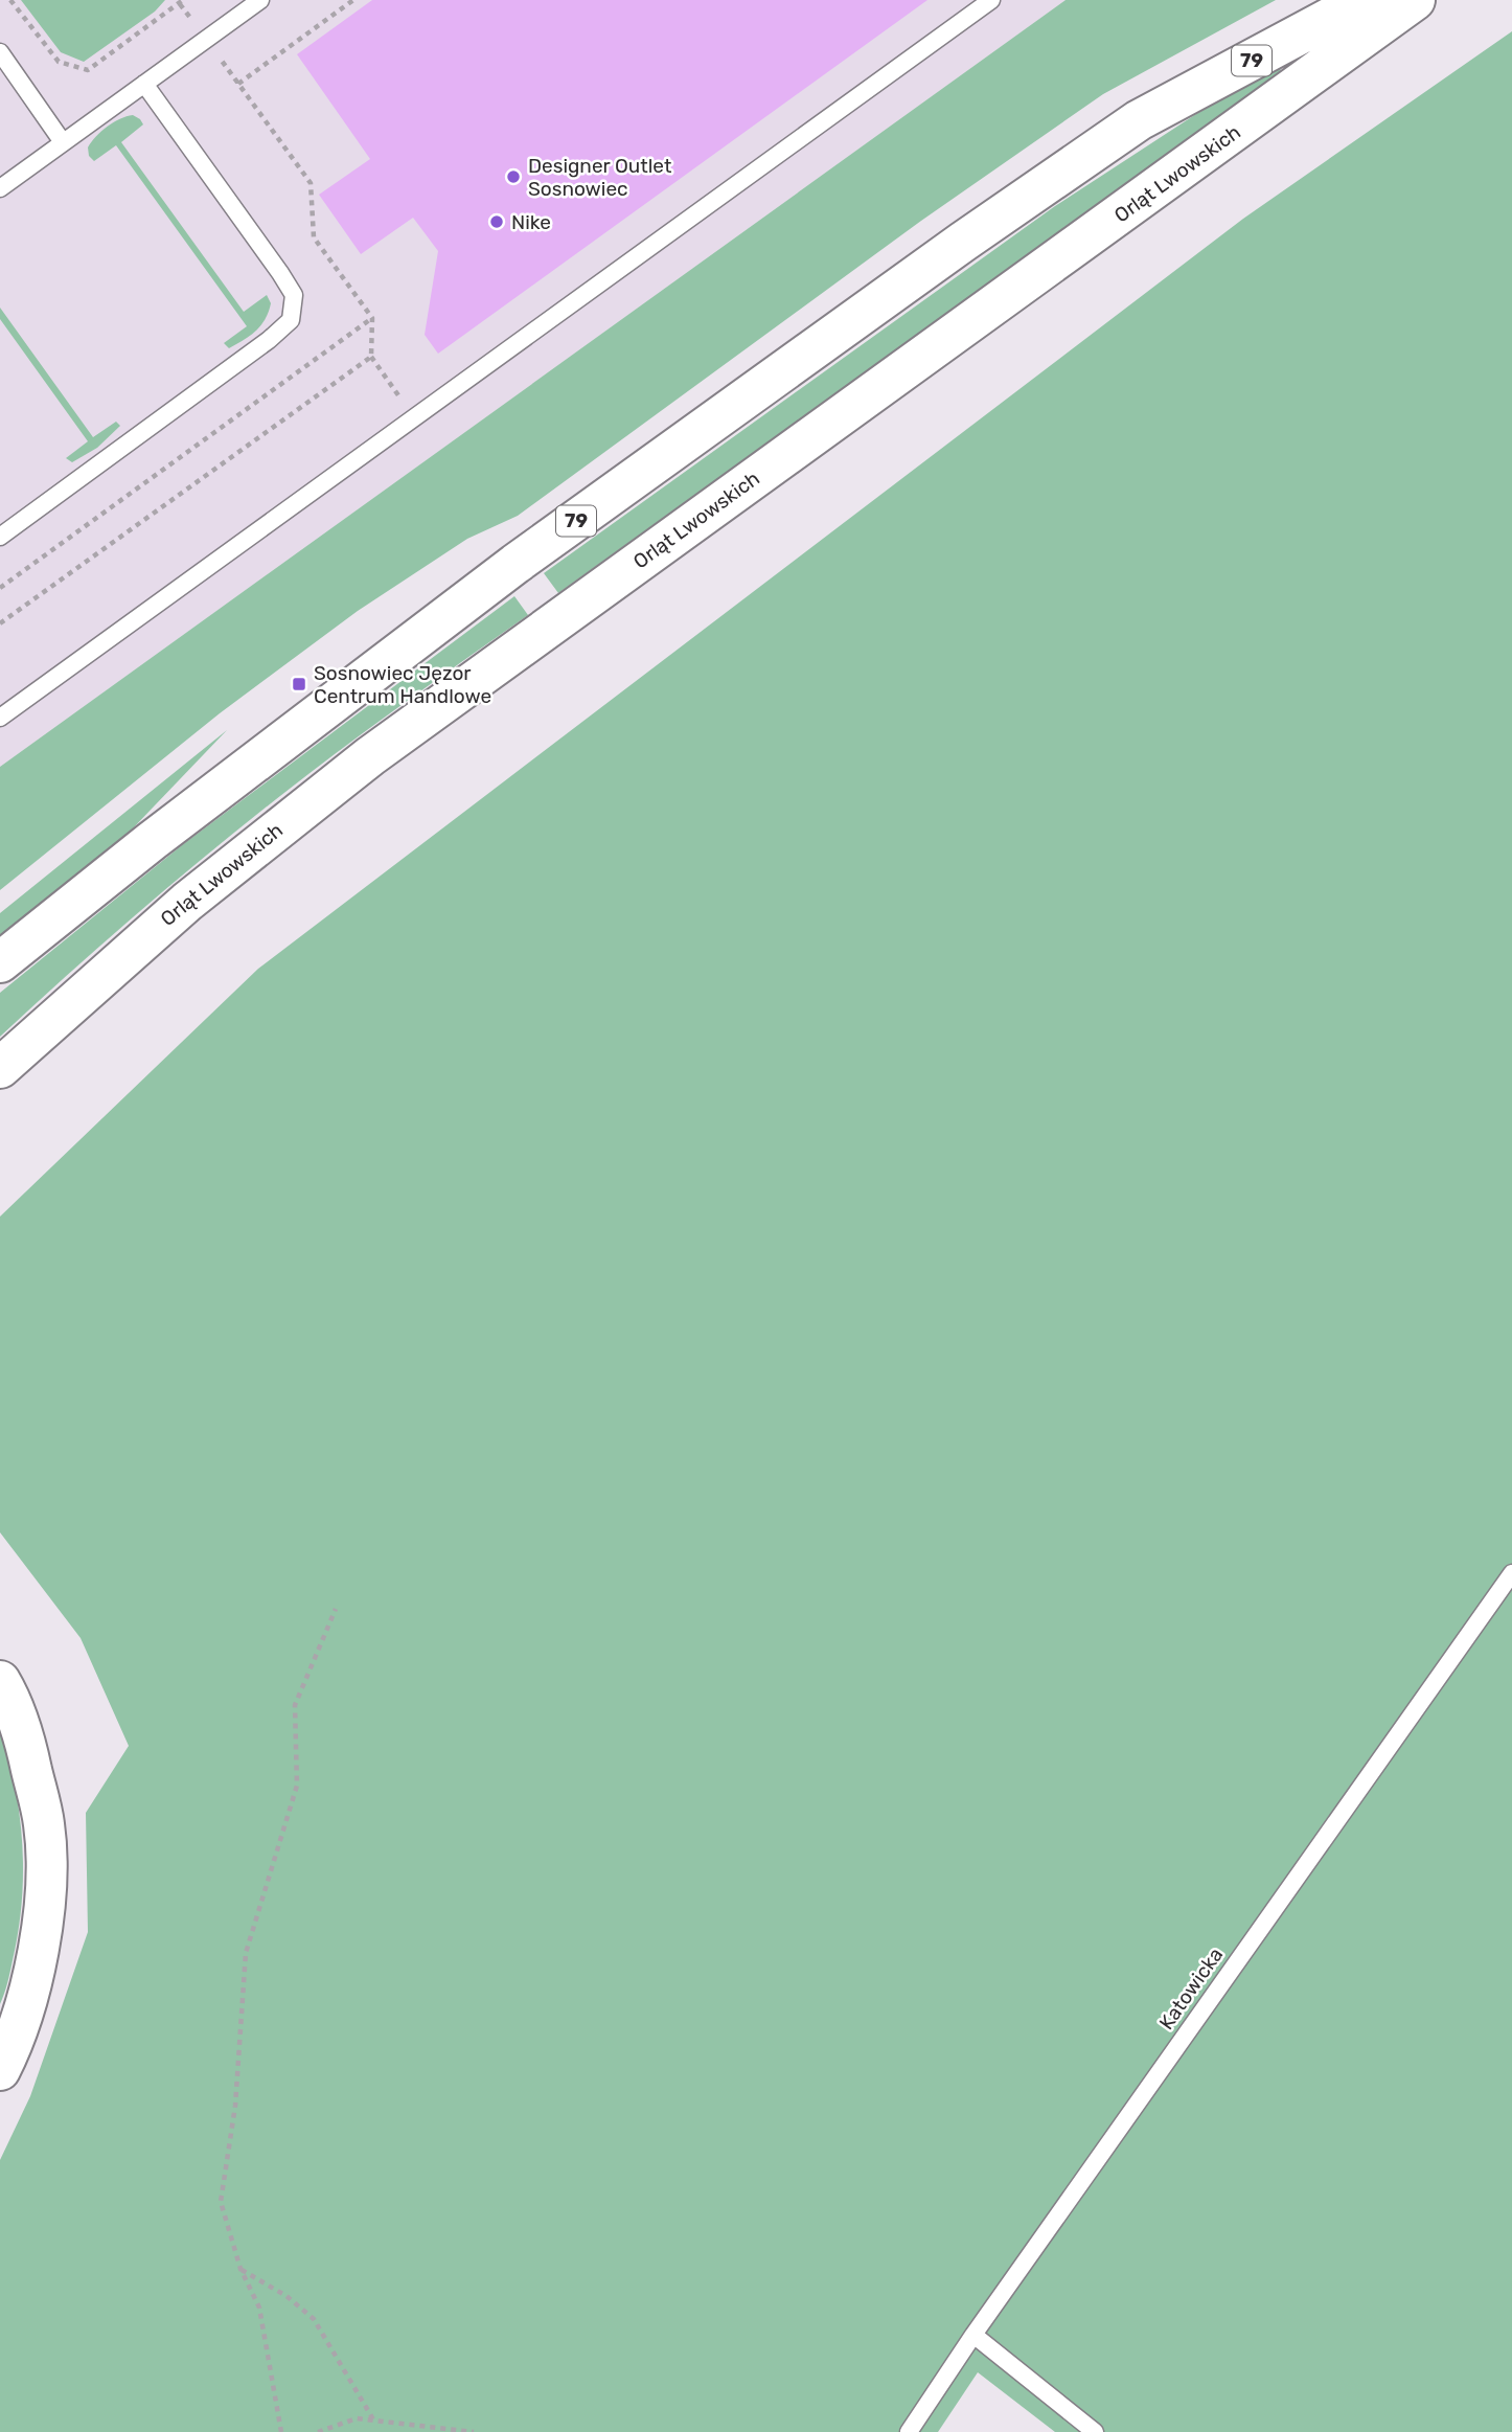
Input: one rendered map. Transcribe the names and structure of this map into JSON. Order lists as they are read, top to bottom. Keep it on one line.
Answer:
{"streets":{"main road":["79","Orląt Lwowskich"],"lane":["Katowicka"]},"places":{"other":["Designer Outlet Sosnowiec","Nike"],"transit":["Sosnowiec Jęzor Centrum Handlowe"]}}
